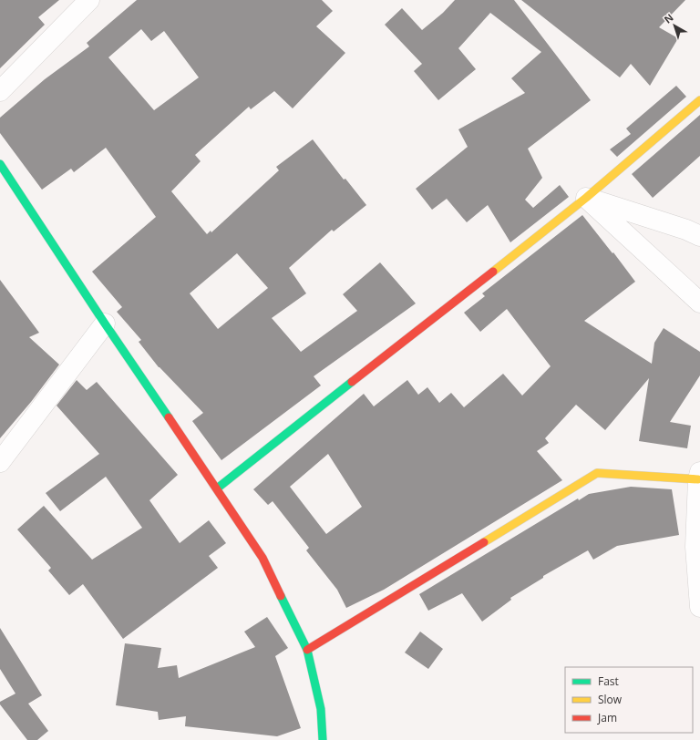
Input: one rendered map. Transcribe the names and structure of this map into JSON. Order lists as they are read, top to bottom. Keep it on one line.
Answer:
{"legend":["Fast","Slow","Jam"],"north":"top left"}
